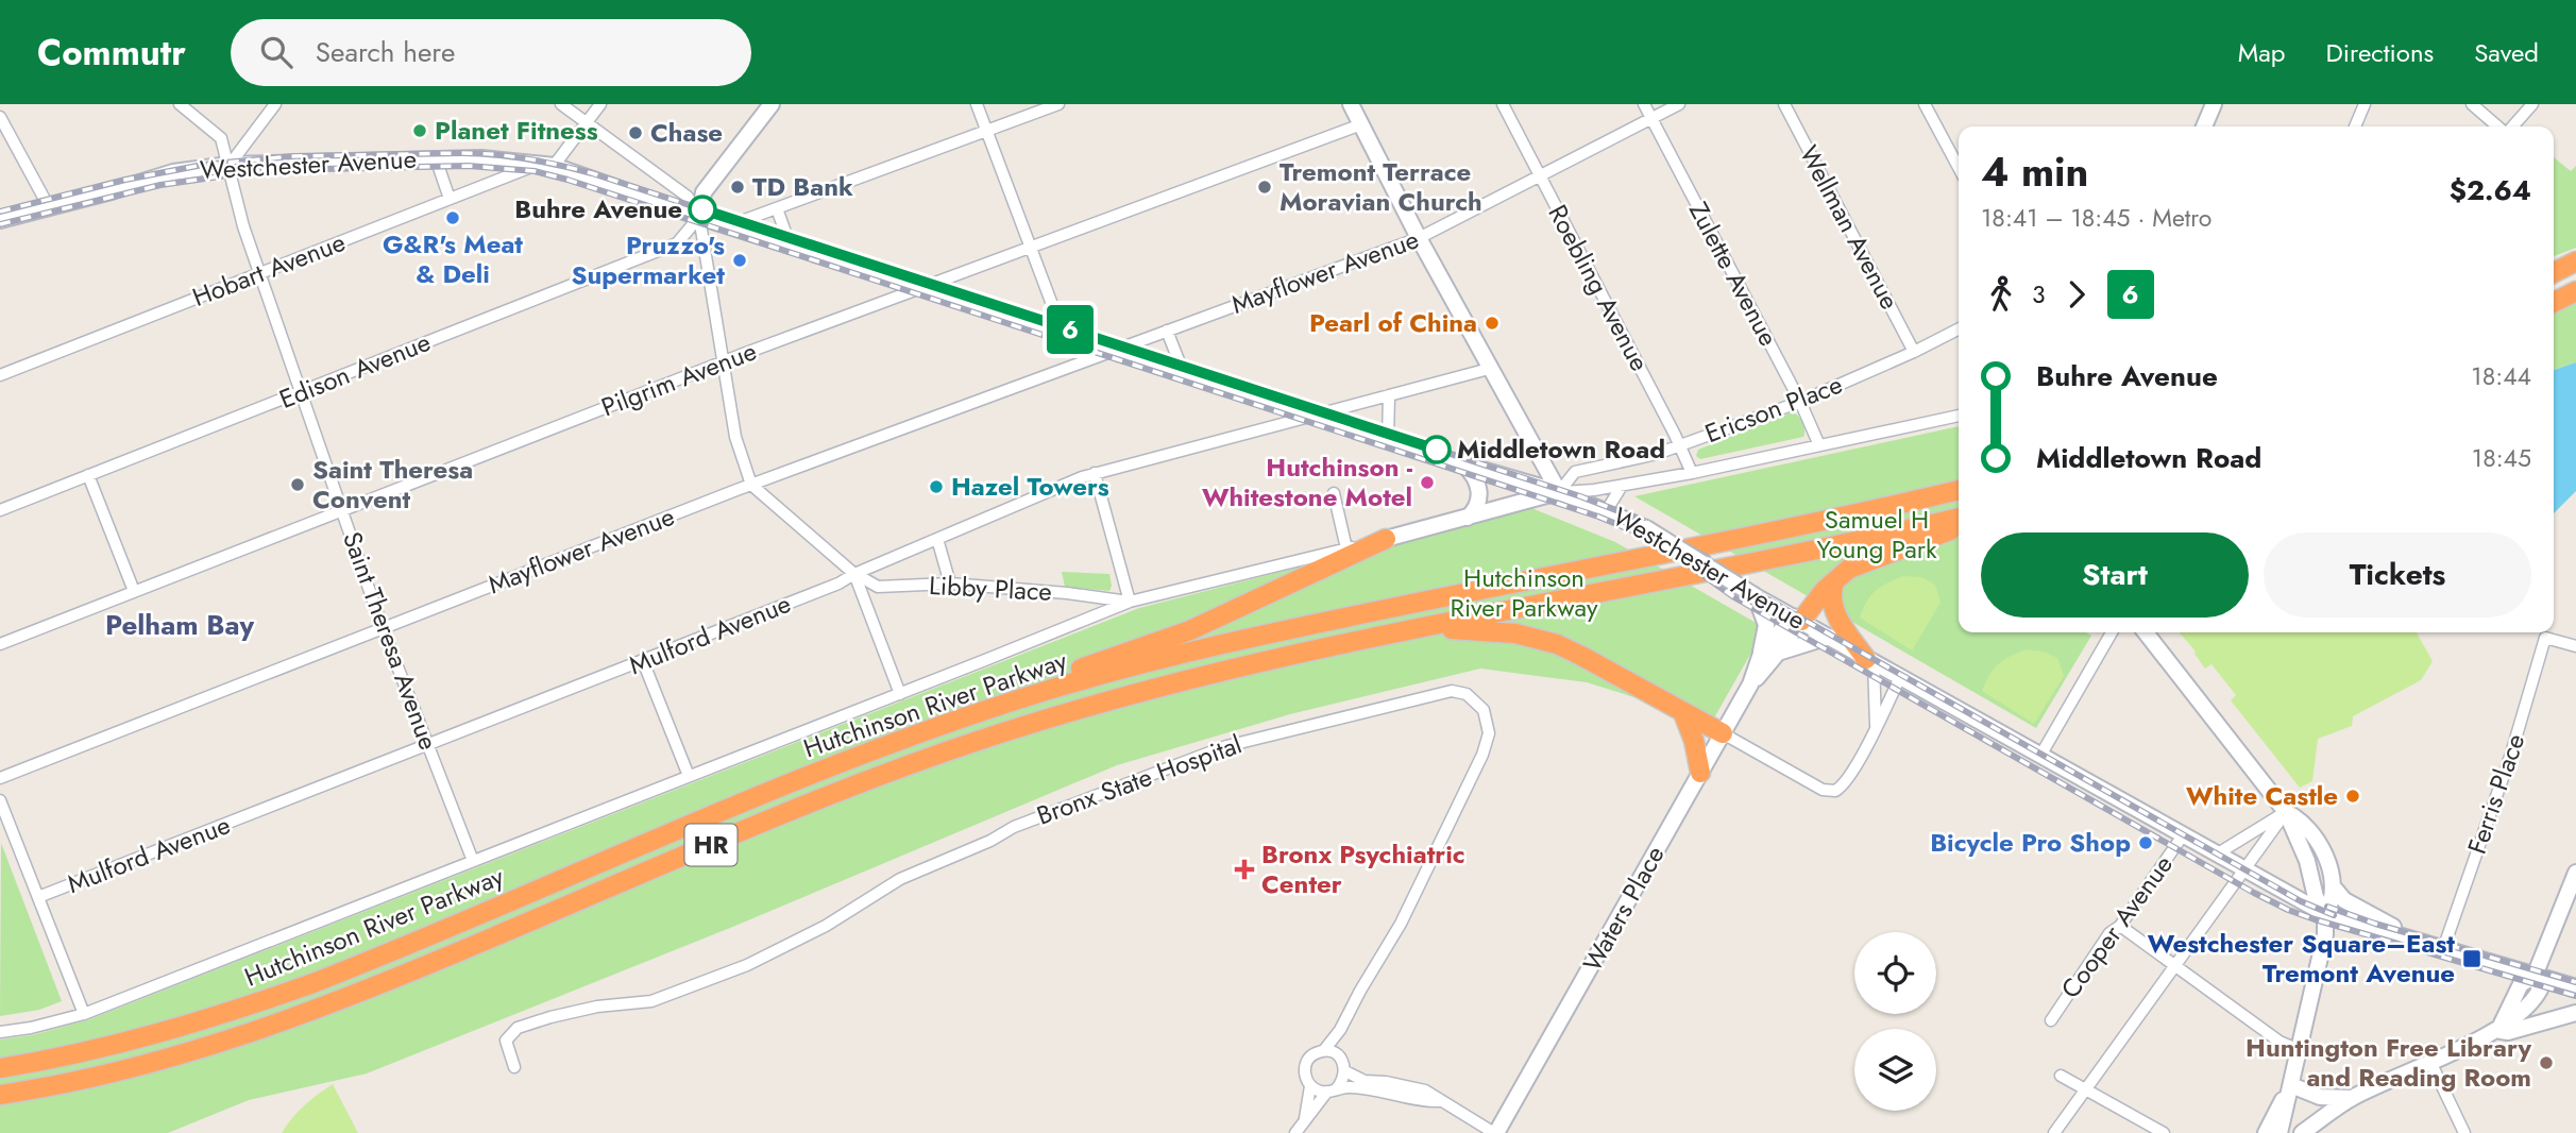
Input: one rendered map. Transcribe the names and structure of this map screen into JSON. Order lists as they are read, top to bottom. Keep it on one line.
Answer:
{"streets":{"highway":["Hutchinson River Parkway","HR"],"main road":["Westchester Avenue","Waters Place"],"street":["Wellman Avenue","Hobart Avenue","Mayflower Avenue","Zulette Avenue","Roebling Avenue","Edison Avenue","Pilgrim Avenue","Ericson Place","Libby Place","Mulford Avenue","Saint Theresa Avenue","Bronx State Hospital","Ferris Place","Cooper Avenue"]},"crossings":[["Westchester Avenue","Hobart Avenue"],["Westchester Avenue","Mayflower Avenue"],["Westchester Avenue","Edison Avenue"],["Westchester Avenue","Pilgrim Avenue"],["Westchester Avenue","Ericson Place"],["Westchester Avenue","Mulford Avenue"],["Westchester Avenue","Saint Theresa Avenue"],["Westchester Avenue","Ferris Place"],["Westchester Avenue","Waters Place"],["Westchester Avenue","Cooper Avenue"],["Wellman Avenue","Ericson Place"],["Hobart Avenue","Saint Theresa Avenue"],["Mayflower Avenue","Zulette Avenue"],["Mayflower Avenue","Roebling Avenue"],["Mayflower Avenue","Saint Theresa Avenue"],["Zulette Avenue","Ericson Place"],["Roebling Avenue","Ericson Place"],["Edison Avenue","Saint Theresa Avenue"],["Pilgrim Avenue","Saint Theresa Avenue"],["Libby Place","Mulford Avenue"],["Mulford Avenue","Saint Theresa Avenue"]],"districts":["Pelham Bay"],"parks":["Samuel H Young Park","Hutchinson River Parkway"],"places":{"other":["Planet Fitness","Chase","TD Bank","Tremont Terrace Moravian Church","Buhre Avenue","G&R's Meat & Deli","Pruzzo's Supermarket","Pearl of China","Middletown Road","Hutchinson - Whitestone Motel","Saint Theresa Convent","Hazel Towers","White Castle","Bicycle Pro Shop","Huntington Free Library and Reading Room"],"health":["Bronx Psychiatric Center"],"transit":["Westchester Square–East Tremont Avenue"]},"lines":["metro line 6"],"page":{"header":"Commutr","search":"Search here","nav":["Map","Directions","Saved"],"on_map":"6","heading":["4 min","18:41 – 18:45 · Metro","$2.64"],"legs":["3","6"],"list":[{"name":"Buhre Avenue","value":"18:44"},{"name":"Middletown Road","value":"18:45"}],"buttons":["Start","Tickets"]}}
